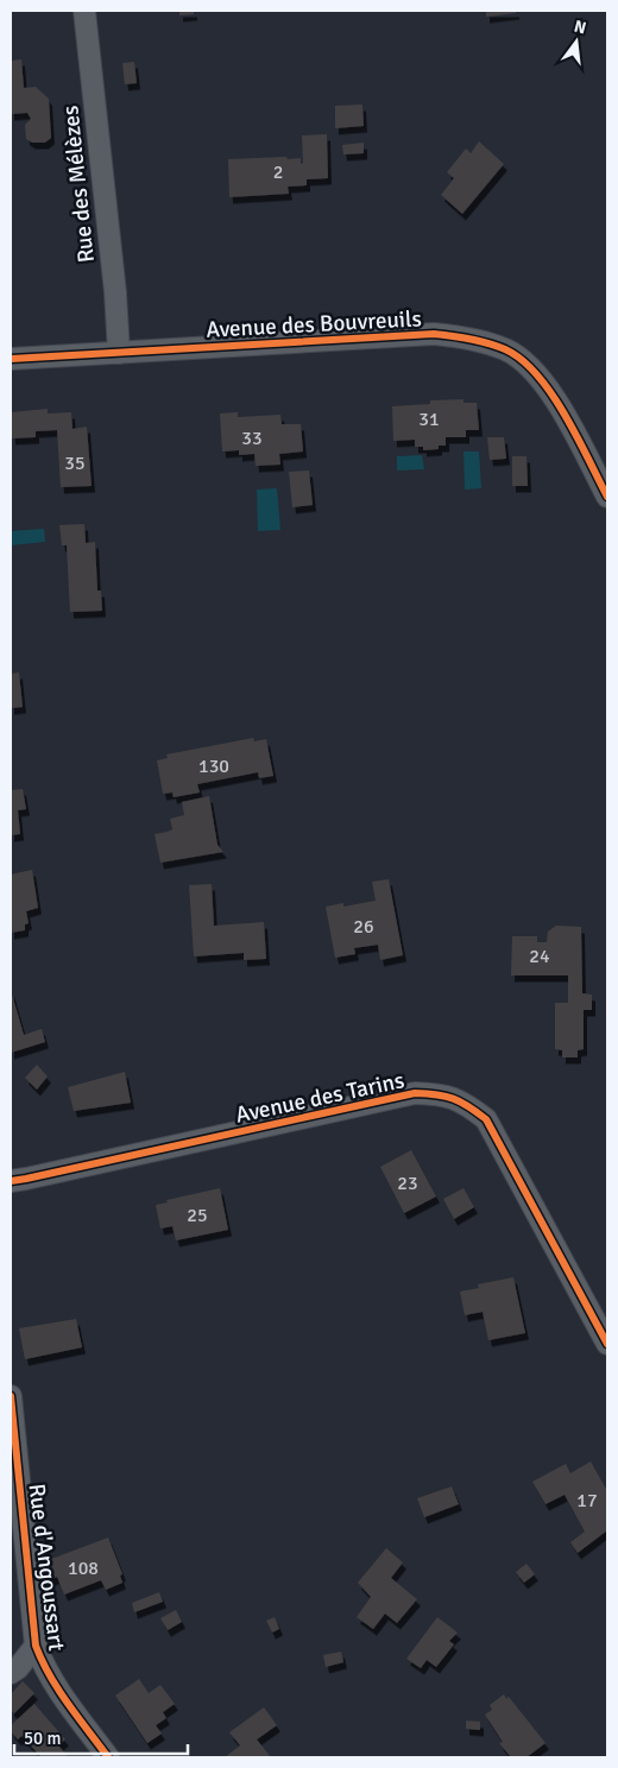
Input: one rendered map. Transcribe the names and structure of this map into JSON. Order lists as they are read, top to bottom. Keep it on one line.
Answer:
{"streets":{"street":["Rue des Mélèzes","Avenue des Bouvreuils","Avenue des Tarins","Rue d'Angoussart"]},"crossings":[["Rue des Mélèzes","Avenue des Bouvreuils"]],"house_numbers":["2","31","33","35","130","26","24","23","25","17","108"],"scale_bar":"50 m","north":"top"}
